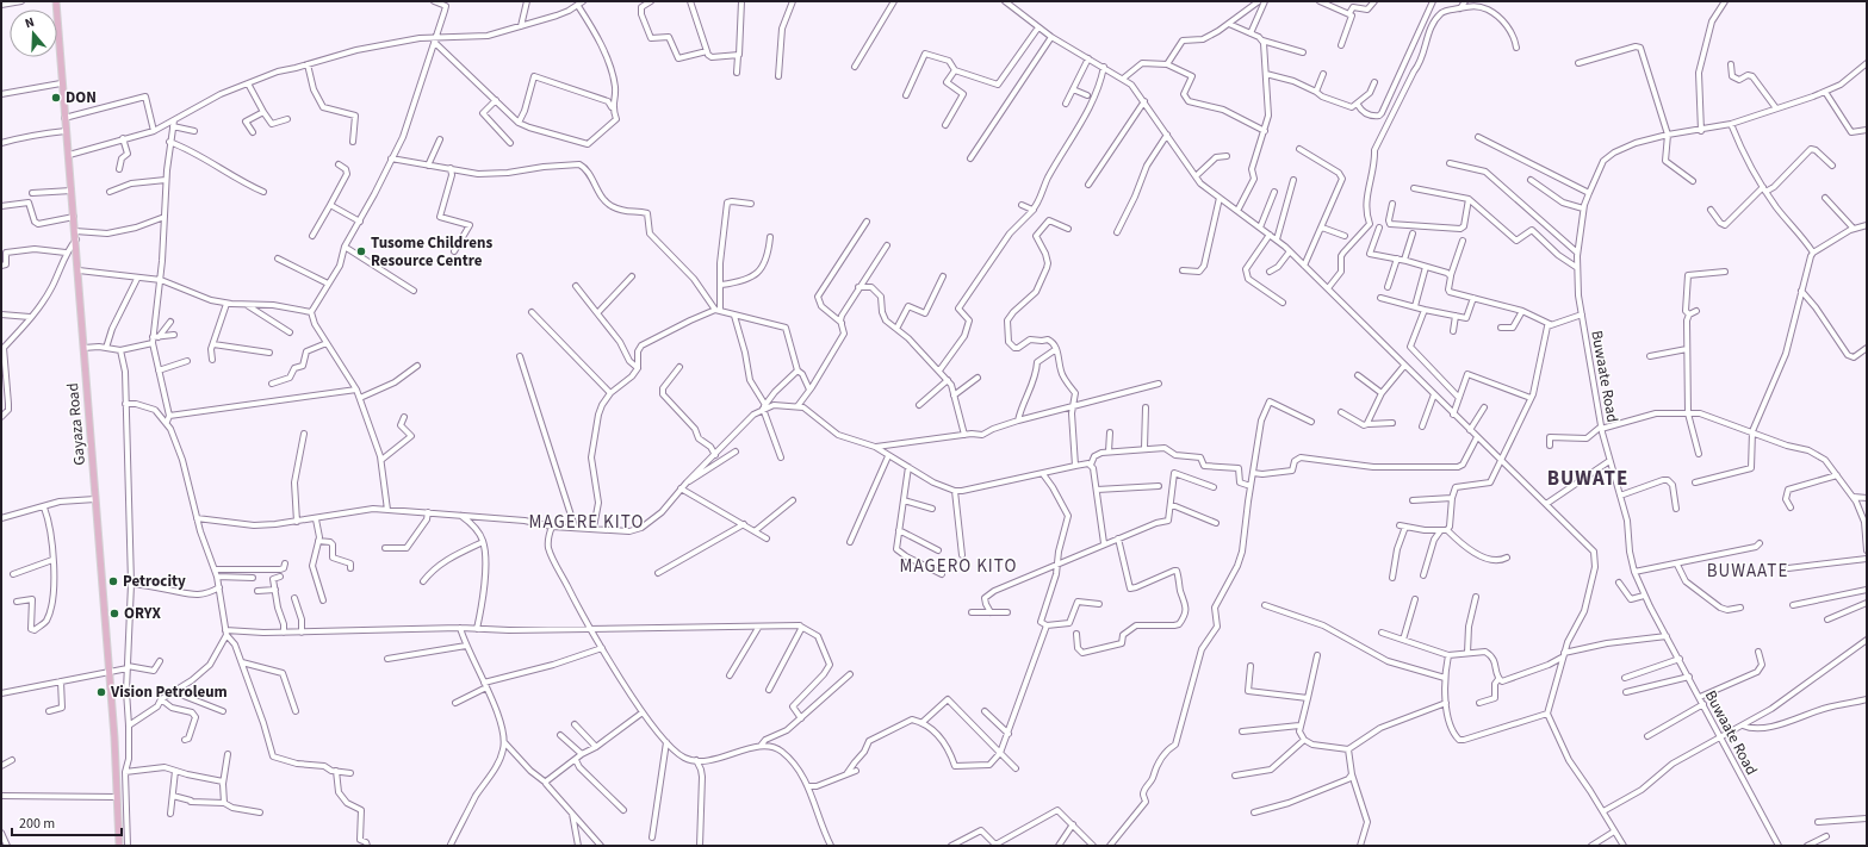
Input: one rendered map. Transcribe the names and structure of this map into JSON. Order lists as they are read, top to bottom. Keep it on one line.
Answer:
{"streets":{"main road":["Gayaza Road"],"street":["Buwaate Road"]},"districts":["BUWATE","MAGERE KITO","MAGERO KITO","BUWAATE"],"places":["DON","Tusome Childrens Resource Centre","Petrocity","ORYX","Vision Petroleum"],"scale_bar":"200 m","north":"top"}
